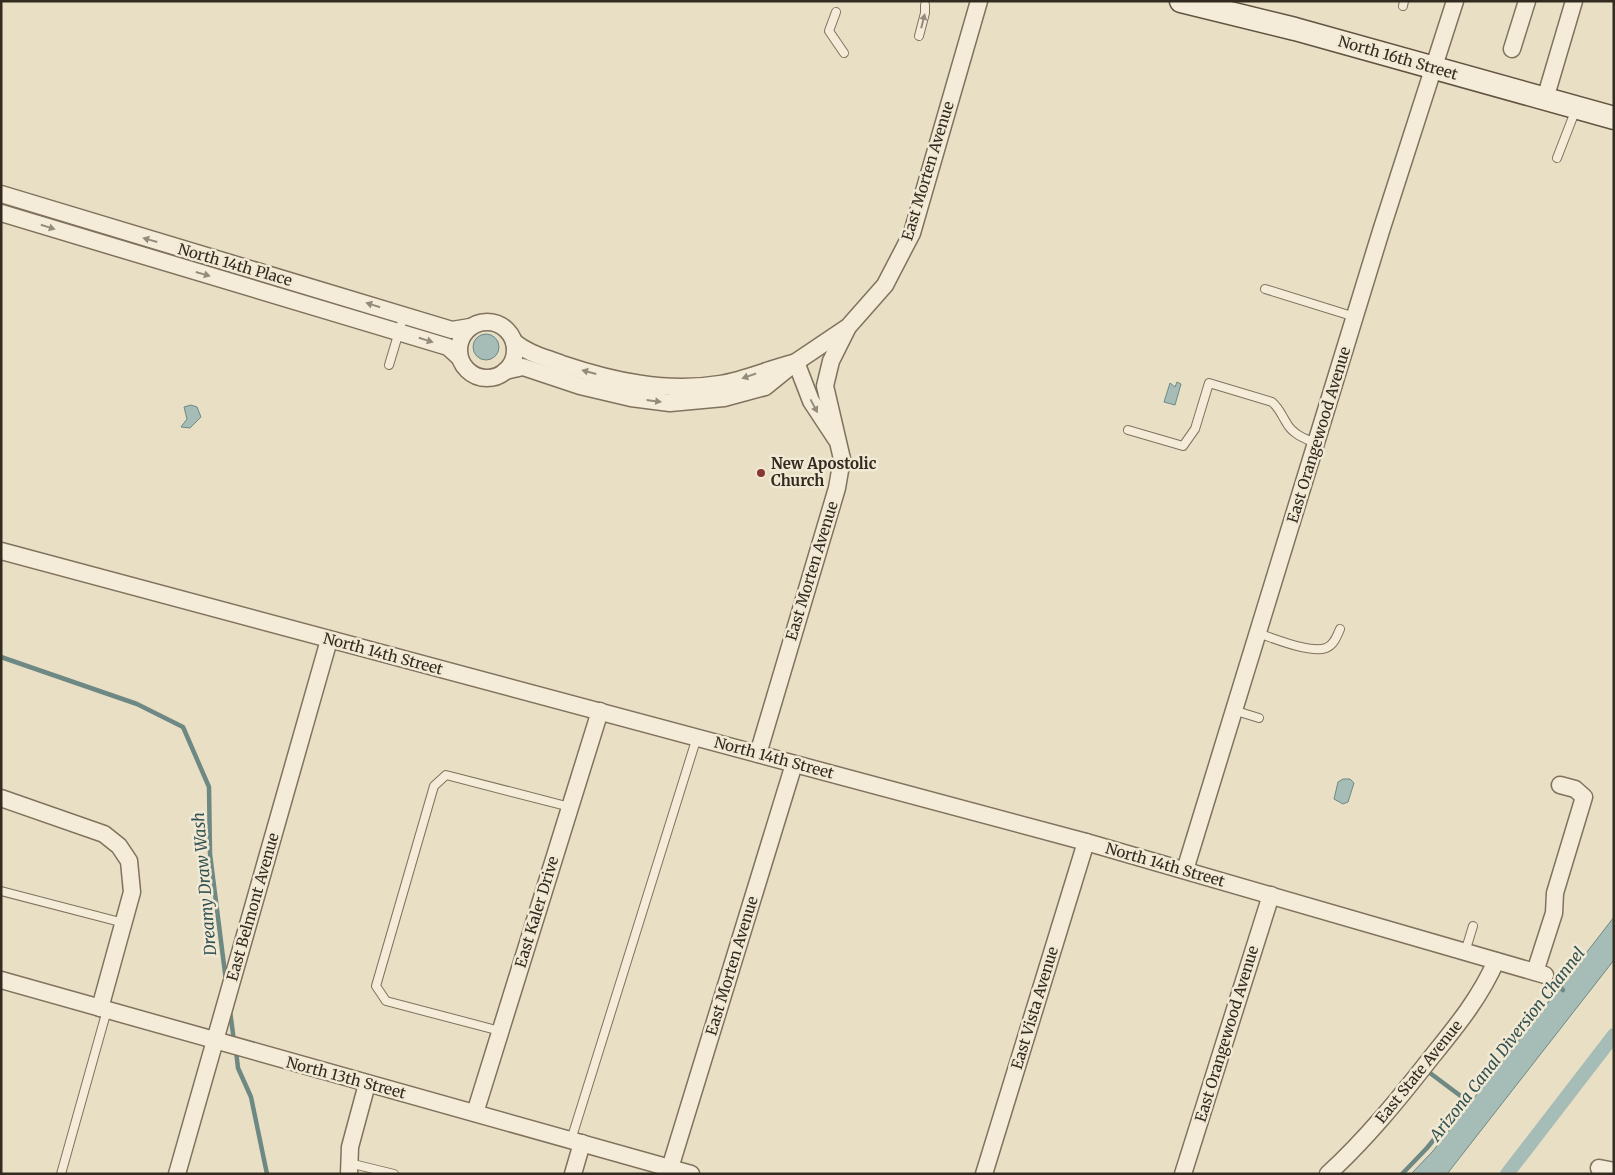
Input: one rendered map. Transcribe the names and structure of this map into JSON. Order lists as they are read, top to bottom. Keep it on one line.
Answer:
{"streets":{"main road":["North 16th Street"],"street":["East Morten Avenue","North 14th Place","East Orangewood Avenue","North 14th Street","East Belmont Avenue","East Kaler Drive","East Vista Avenue","East State Avenue","North 13th Street"]},"crossings":[["North 16th Street","East Orangewood Avenue"],["East Morten Avenue","North 14th Place"],["East Morten Avenue","North 14th Street"],["East Morten Avenue","North 13th Street"],["East Orangewood Avenue","North 14th Street"],["North 14th Street","East Belmont Avenue"],["North 14th Street","East Kaler Drive"],["North 14th Street","East Vista Avenue"],["North 14th Street","East State Avenue"],["East Belmont Avenue","North 13th Street"],["East Kaler Drive","North 13th Street"]],"water":["Dreamy Draw Wash","Arizona Canal Diversion Channel"],"places":["New Apostolic Church"]}
